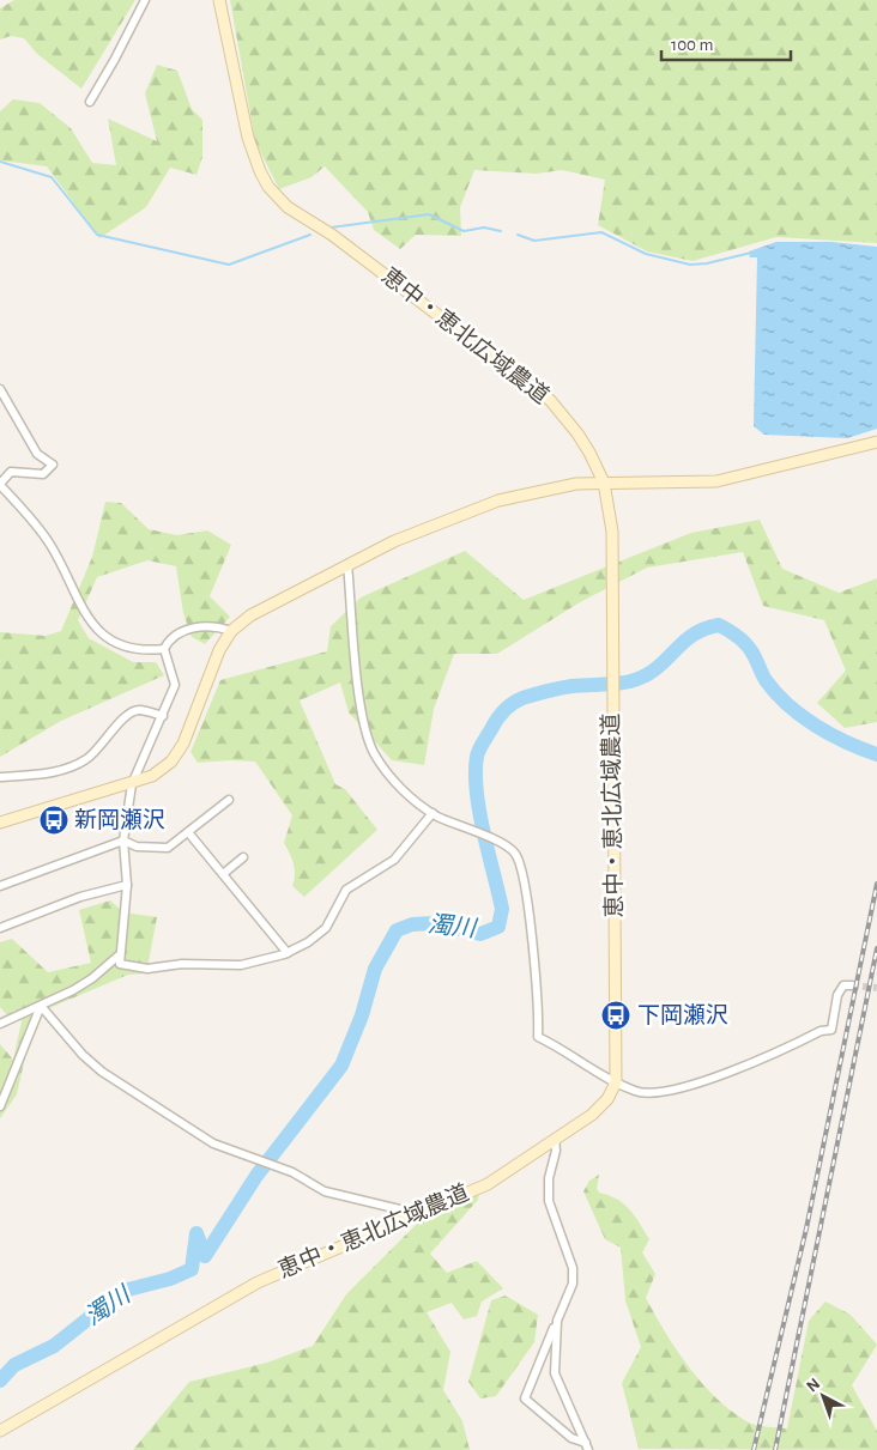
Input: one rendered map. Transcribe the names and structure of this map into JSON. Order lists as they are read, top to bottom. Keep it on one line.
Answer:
{"streets":{"street":["恵中・恵北広域農道"]},"water":["濁川"],"places":{"bus stop":["新岡瀬沢","下岡瀬沢"]},"scale_bar":"100 m","north":"top left"}
